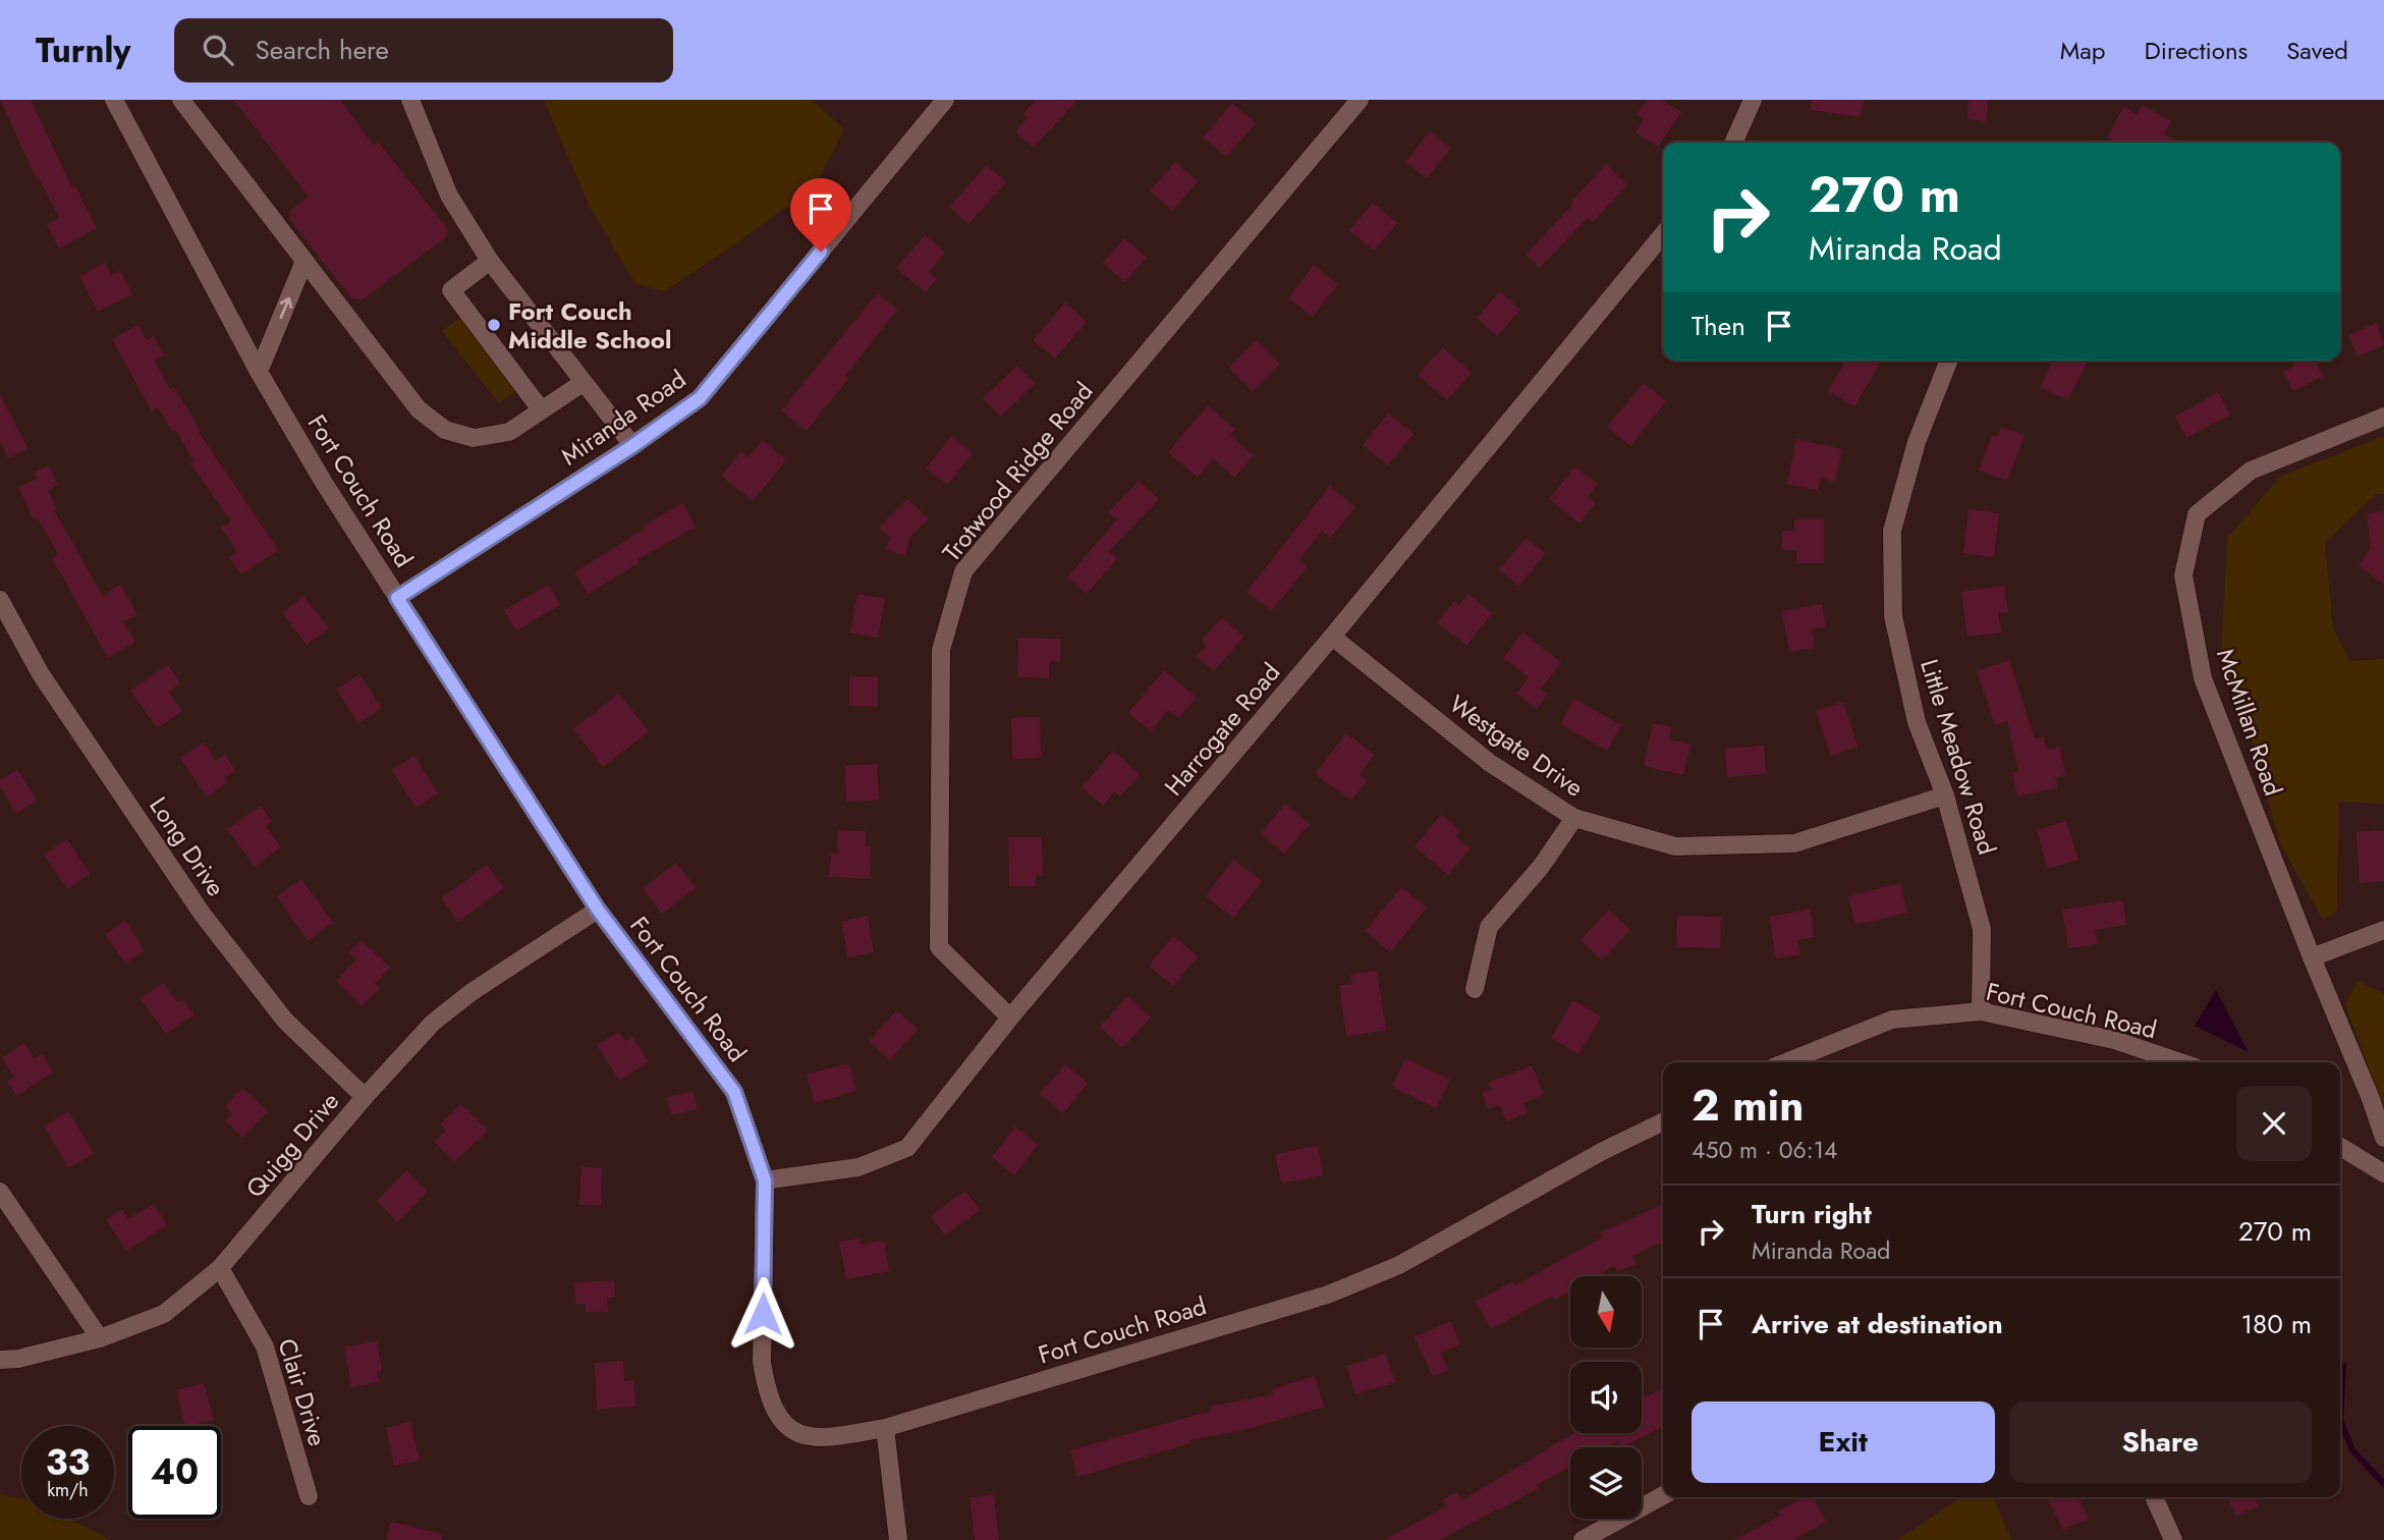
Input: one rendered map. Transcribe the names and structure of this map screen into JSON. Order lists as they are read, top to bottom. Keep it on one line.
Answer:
{"streets":{"street":["Miranda Road","Trotwood Ridge Road","Fort Couch Road","McMillan Road","Harrogate Road","Westgate Drive","Little Meadow Road","Long Drive","Quigg Drive","Clair Drive"]},"crossings":[["Miranda Road","Fort Couch Road"],["Trotwood Ridge Road","Harrogate Road"],["Fort Couch Road","Harrogate Road"],["Fort Couch Road","Little Meadow Road"],["Fort Couch Road","Quigg Drive"],["Harrogate Road","Westgate Drive"],["Westgate Drive","Little Meadow Road"],["Long Drive","Quigg Drive"],["Quigg Drive","Clair Drive"]],"places":["Fort Couch Middle School"],"north":"bottom","page":{"header":"Turnly","search":"Search here","nav":["Map","Directions","Saved"],"turn":["270 m","Miranda Road"],"then":"Then","heading":["2 min","450 m · 06:14"],"list":[{"name":"Turn right","note":"Miranda Road","value":"270 m"},{"name":"Arrive at destination","value":"180 m"}],"buttons":["Exit","Share"],"speed":"33 km/h","limit":"40"}}
